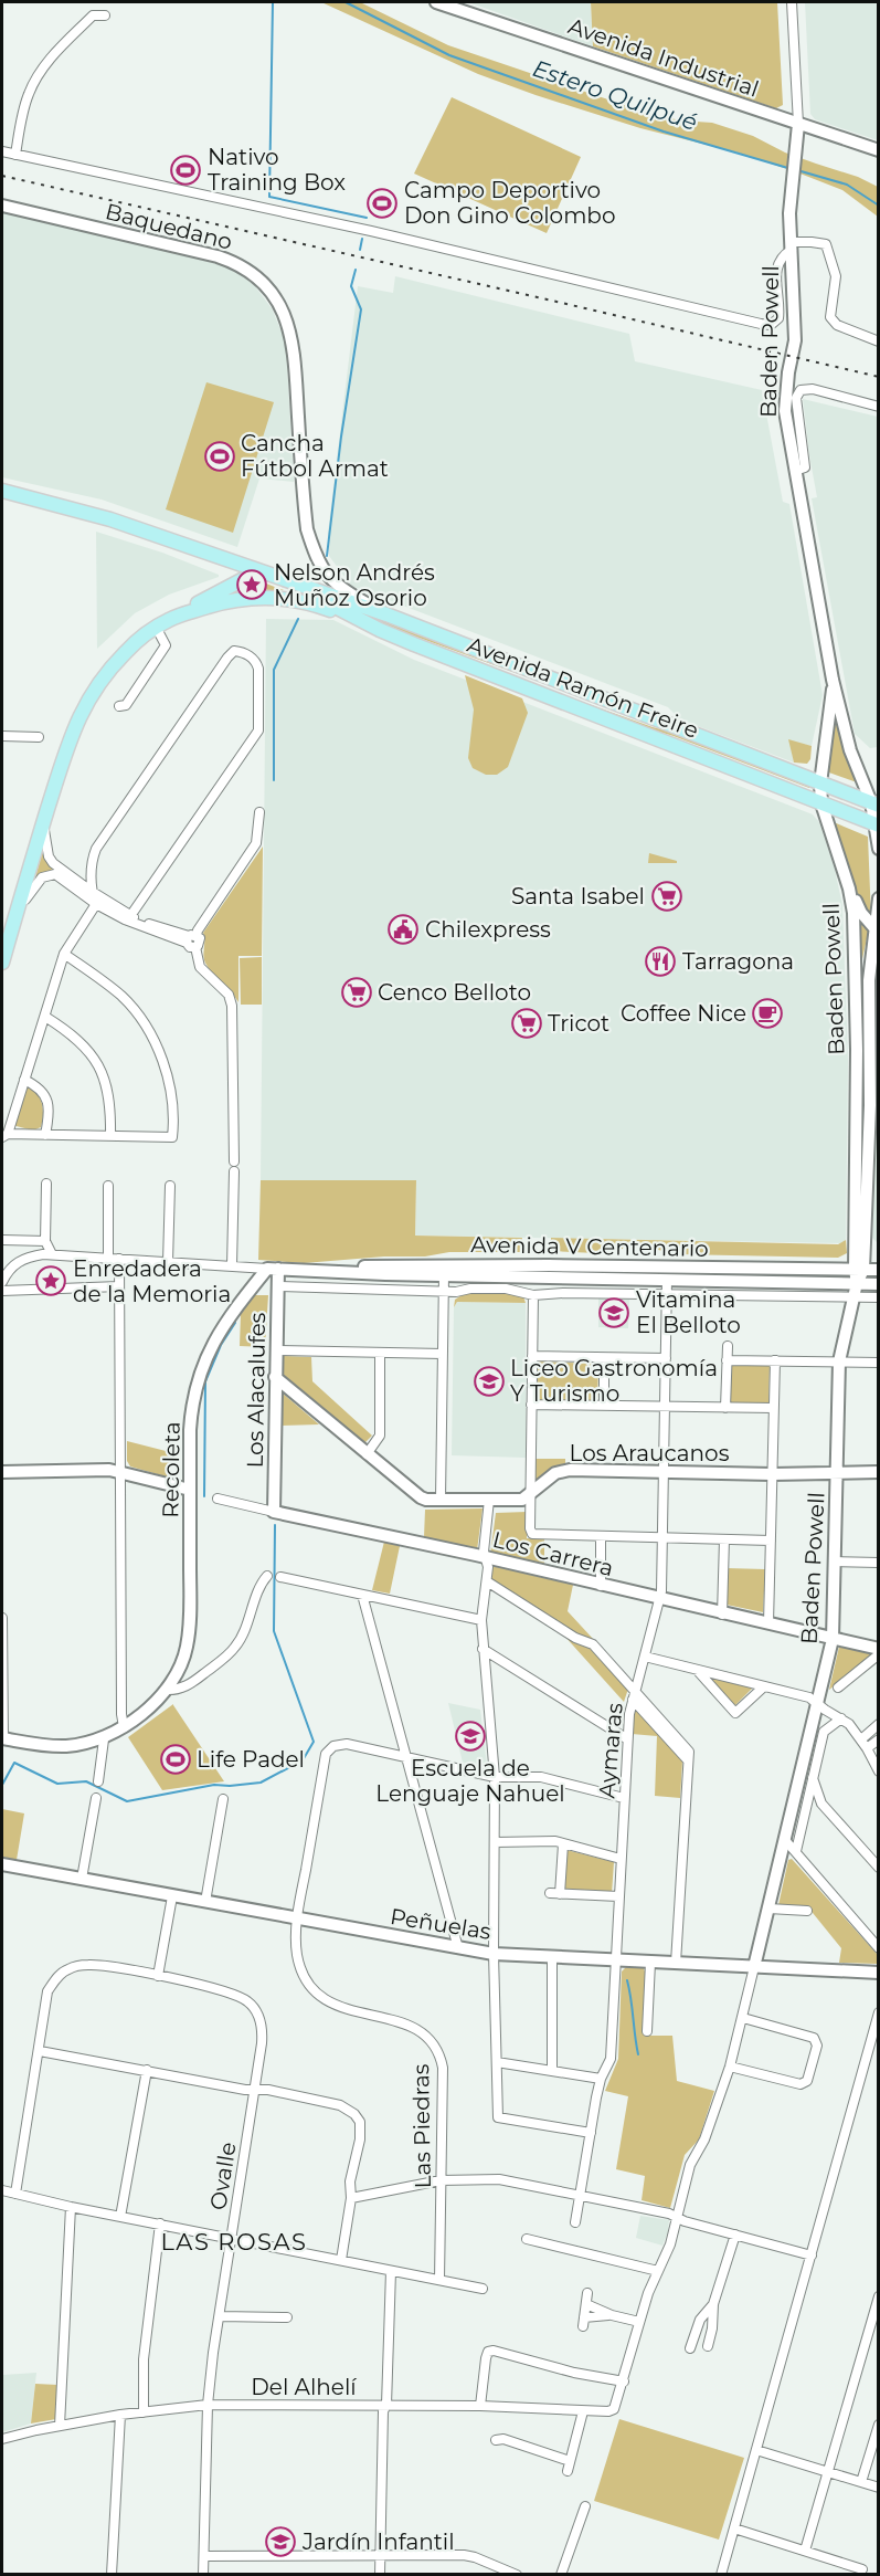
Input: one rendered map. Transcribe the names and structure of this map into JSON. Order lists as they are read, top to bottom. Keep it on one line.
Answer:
{"streets":{"main road":["Avenida Ramón Freire"],"street":["Avenida Industrial","Baquedano","Baden Powell","Avenida V Centenario","Los Alacalufes","Los Araucanos","Recoleta","Los Carrera","Aymaras","Peñuelas","Las Piedras","Ovalle","Del Alhelí"]},"crossings":[["Avenida Industrial","Baden Powell"],["Baquedano","Avenida Ramón Freire"],["Baden Powell","Avenida Ramón Freire"],["Baden Powell","Avenida V Centenario"],["Baden Powell","Los Araucanos"],["Baden Powell","Los Carrera"],["Baden Powell","Peñuelas"],["Avenida V Centenario","Los Alacalufes"],["Avenida V Centenario","Recoleta"],["Avenida V Centenario","Aymaras"],["Los Alacalufes","Recoleta"],["Los Alacalufes","Los Carrera"],["Los Araucanos","Aymaras"],["Los Carrera","Aymaras"],["Aymaras","Peñuelas"],["Peñuelas","Las Piedras"],["Ovalle","Del Alhelí"]],"districts":["LAS ROSAS"],"water":["Estero Quilpué"],"places":{"sports":["Nativo Training Box","Campo Deportivo Don Gino Colombo","Cancha Fútbol Armat","Life Padel"],"place":["Nelson Andrés Muñoz Osorio","Enredadera de la Memoria"],"supermarket":["Santa Isabel","Cenco Belloto","Tricot"],"public building":["Chilexpress"],"restaurant":["Tarragona"],"cafe":["Coffee Nice"],"school or university":["Vitamina El Belloto","Liceo Gastronomía Y Turismo","Escuela de Lenguaje Nahuel","Jardín Infantil"]}}
